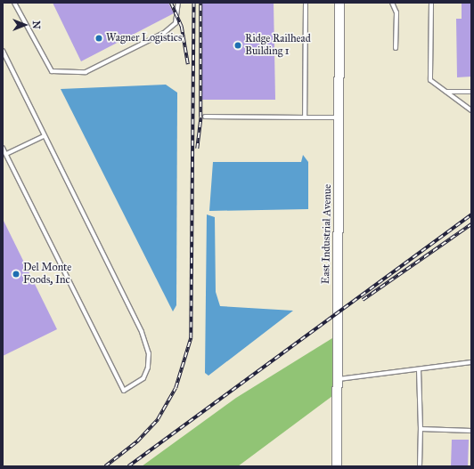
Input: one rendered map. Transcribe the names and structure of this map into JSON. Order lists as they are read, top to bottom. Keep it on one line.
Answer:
{"streets":{"street":["East Industrial Avenue"]},"places":["Wagner Logistics","Ridge Railhead Building 1","Del Monte Foods, Inc"],"north":"right"}
